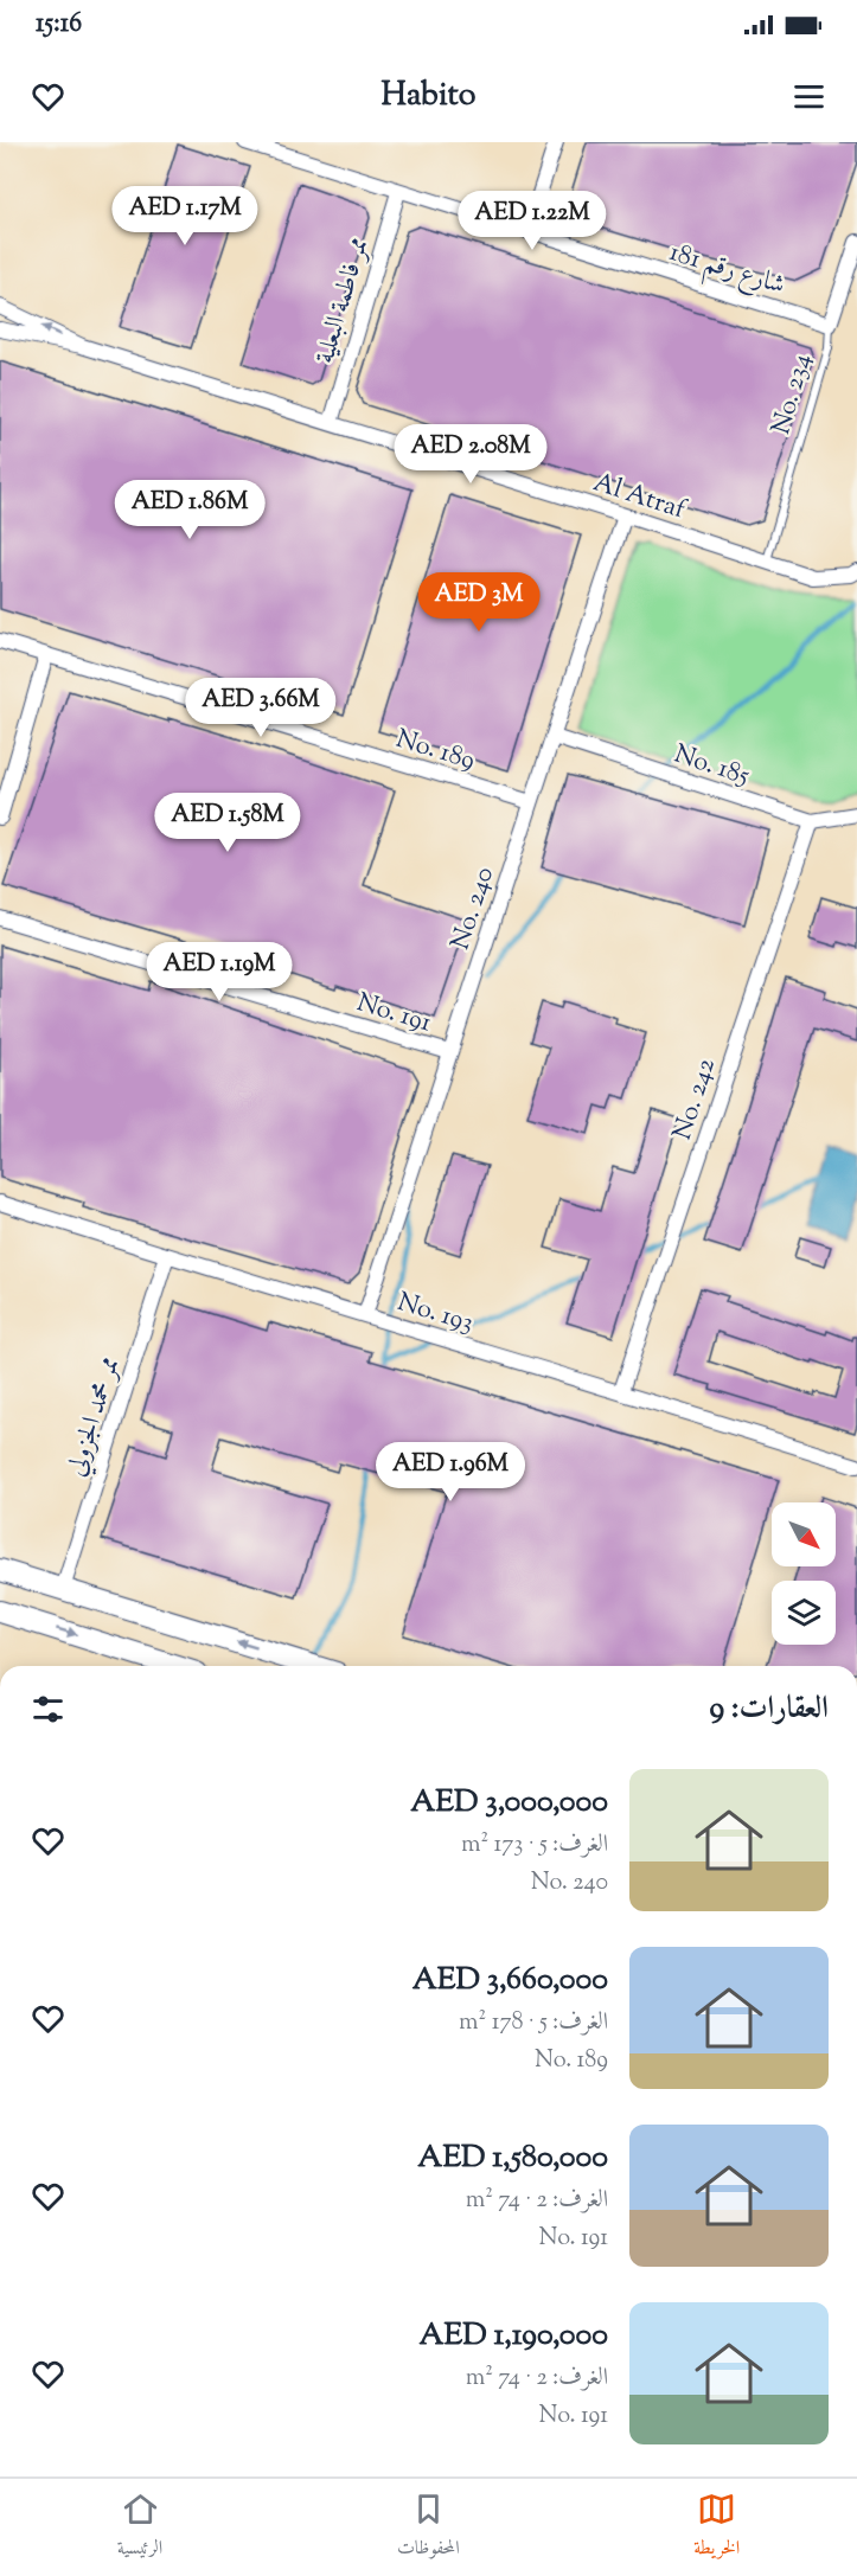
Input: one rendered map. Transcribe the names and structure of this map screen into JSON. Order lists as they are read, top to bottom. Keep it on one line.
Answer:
{"streets":{"street":["شارع رقم 181","ممر فاطمة البعلية","No. 234","Al Atraf","No. 189","No. 185","No. 240","No. 191","No. 242","No. 193","ممر محمد الجزولي"]},"crossings":[["شارع رقم 181","ممر فاطمة البعلية"],["شارع رقم 181","No. 234"],["ممر فاطمة البعلية","Al Atraf"],["No. 234","Al Atraf"],["Al Atraf","No. 240"],["No. 189","No. 240"],["No. 185","No. 240"],["No. 185","No. 242"],["No. 240","No. 191"],["No. 240","No. 193"],["No. 242","No. 193"],["No. 193","ممر محمد الجزولي"]],"north":"bottom right","page":{"status":"15:16","header":"Habito","price":["AED 1.17M","AED 1.22M","AED 2.08M","AED 1.86M","AED 3M","AED 3.66M","AED 1.58M","AED 1.19M","AED 1.96M"],"heading":"العقارات: 9","list":[{"name":"AED 3,000,000","note":"الغرف: 5 · 173 m² · No. 240"},{"name":"AED 3,660,000","note":"الغرف: 5 · 178 m² · No. 189"},{"name":"AED 1,580,000","note":"الغرف: 2 · 74 m² · No. 191"},{"name":"AED 1,190,000","note":"الغرف: 2 · 74 m² · No. 191"}],"tabs":["الخريطة","المحفوظات","الرئيسية"]}}
